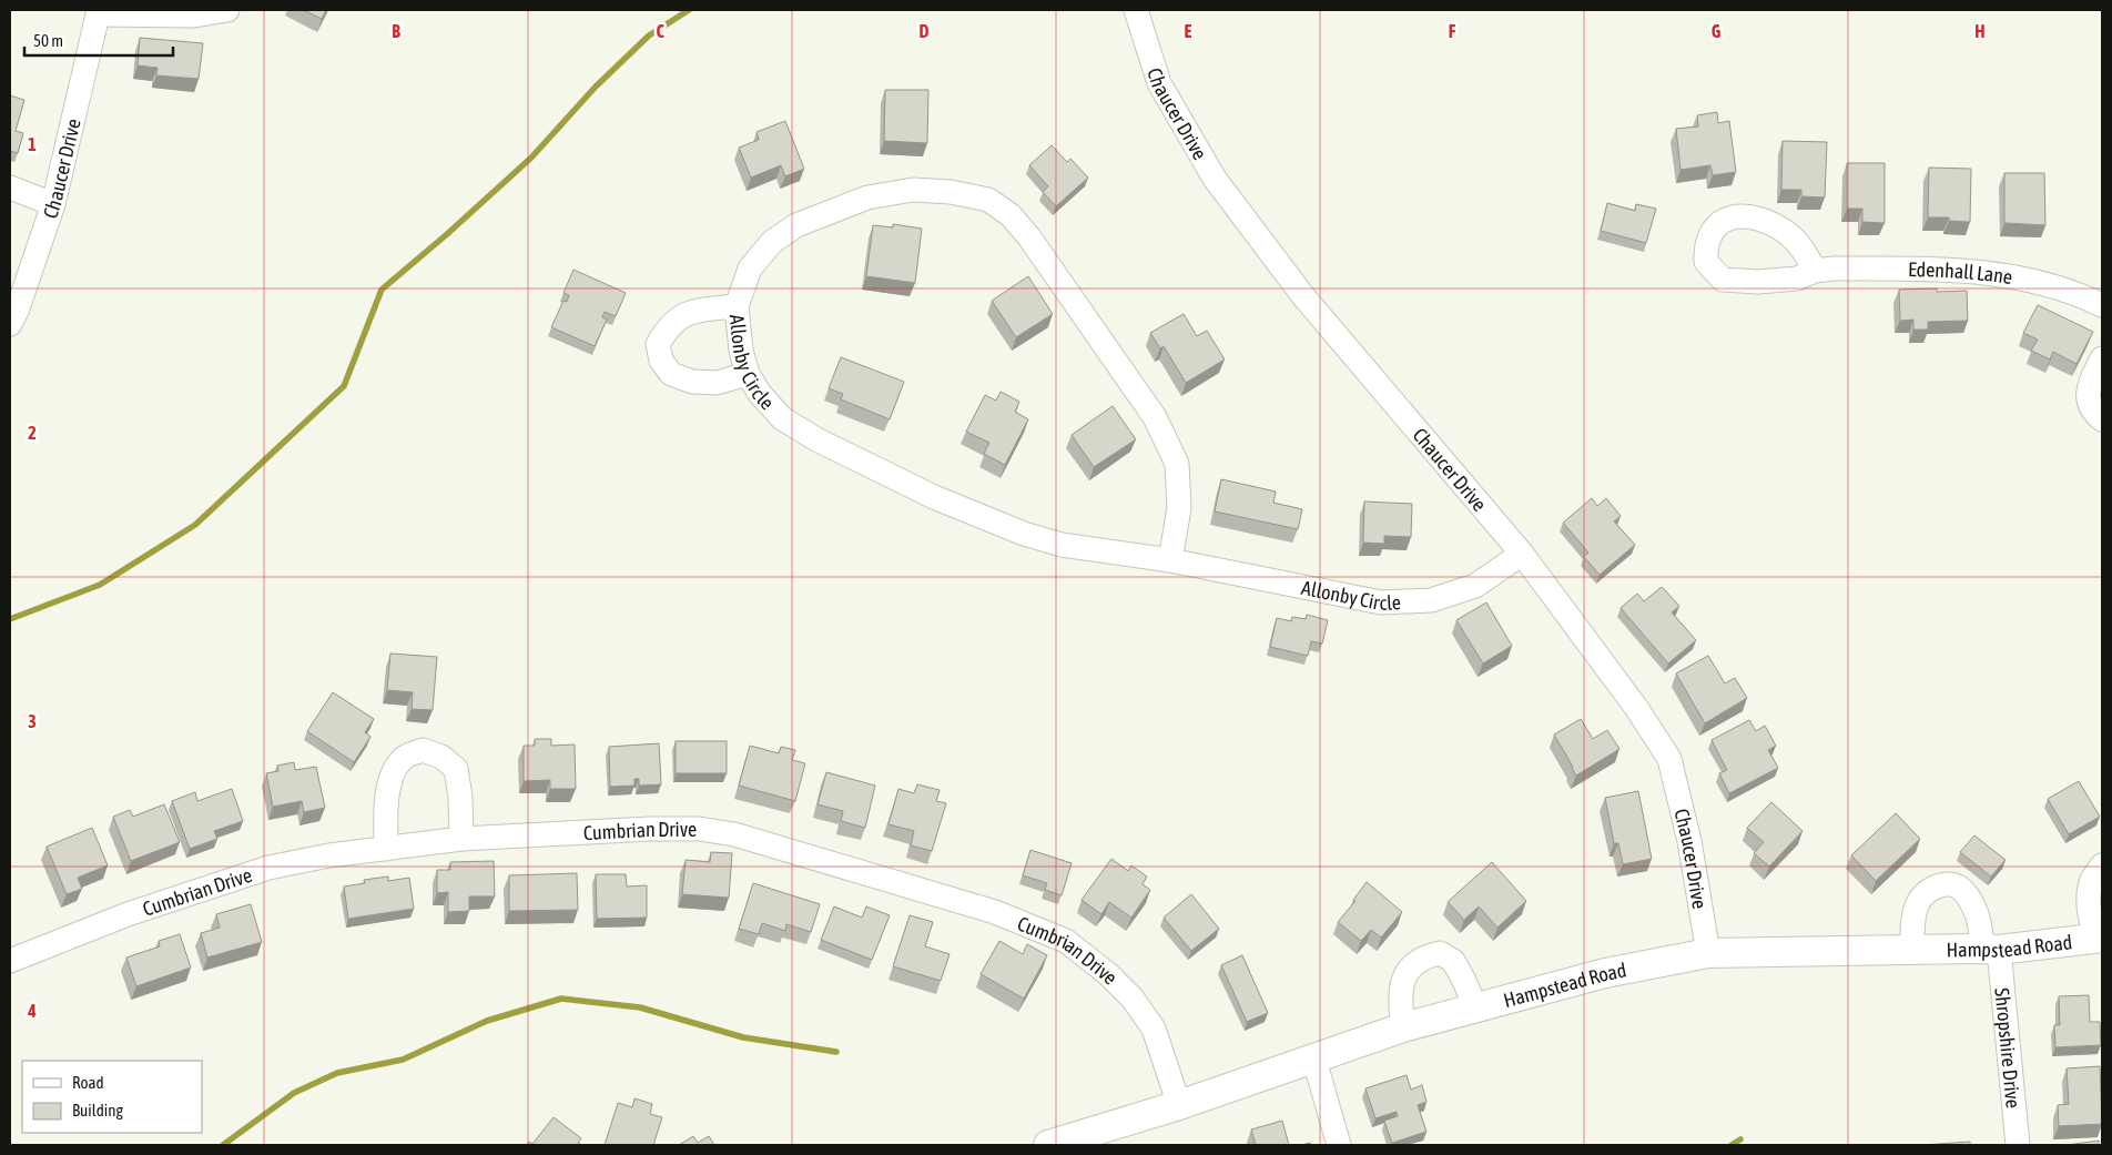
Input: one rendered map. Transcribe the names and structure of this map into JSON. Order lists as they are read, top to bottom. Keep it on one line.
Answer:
{"streets":{"street":["Chaucer Drive","Edenhall Lane","Allonby Circle","Cumbrian Drive","Hampstead Road","Shropshire Drive"]},"crossings":[["Chaucer Drive","Allonby Circle"],["Chaucer Drive","Hampstead Road"],["Cumbrian Drive","Hampstead Road"],["Hampstead Road","Shropshire Drive"]],"legend":["Road","Building"],"scale_bar":"50 m","grid":{"columns":["B","C","D","E","F","G","H"],"rows":["1","2","3","4"]}}
